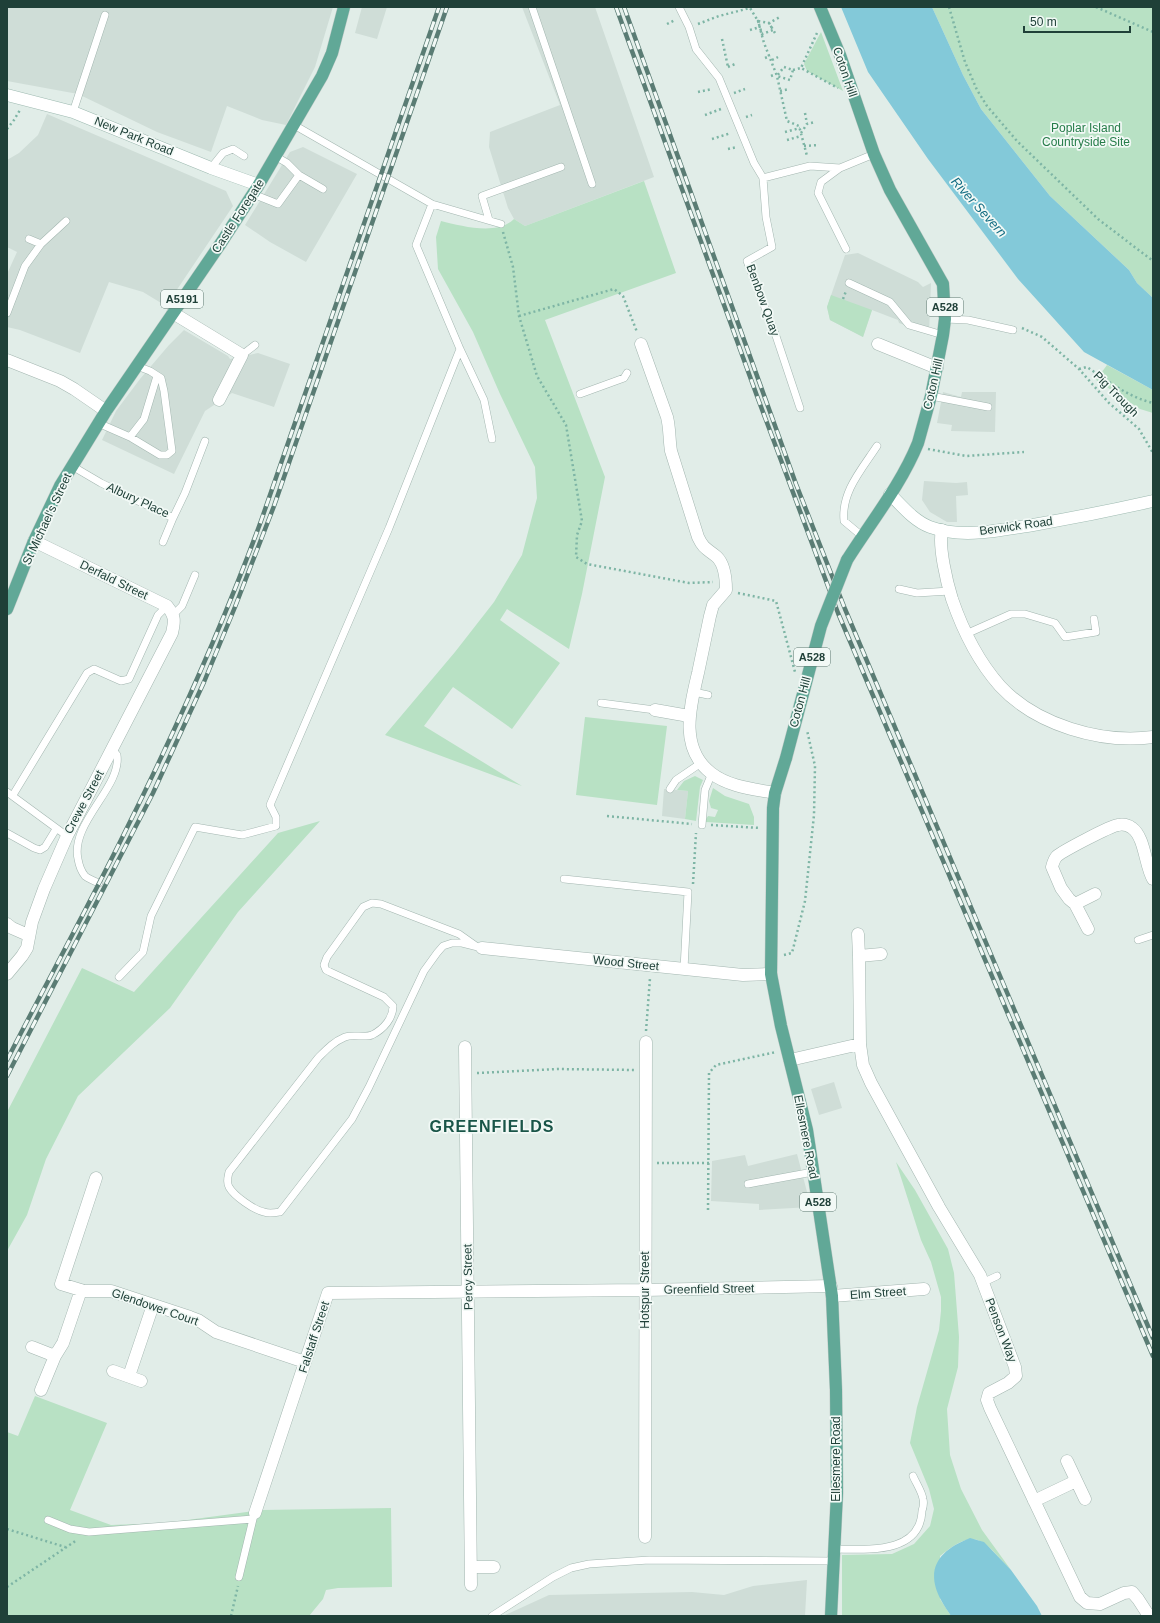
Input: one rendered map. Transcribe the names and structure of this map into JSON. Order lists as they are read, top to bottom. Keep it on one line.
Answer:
{"streets":{"main road":["Coton Hill","Castle Foregate","A5191","A528","St Michael's Street","Ellesmere Road"],"street":["New Park Road","Berwick Road","Derfald Street","Crewe Street","Wood Street","Percy Street","Greenfield Street","Hotspur Street","Elm Street","Glendower Court","Penson Way","Falstaff Street"],"lane":["Benbow Quay","Albury Place"],"path":["Pig Trough"]},"crossings":[["Coton Hill","Berwick Road"],["Coton Hill","Ellesmere Road"],["New Park Road","Castle Foregate"],["Castle Foregate","St Michael's Street"],["Albury Place","St Michael's Street"],["St Michael's Street","Derfald Street"],["Derfald Street","Crewe Street"],["Wood Street","Ellesmere Road"],["Ellesmere Road","Greenfield Street"],["Ellesmere Road","Elm Street"],["Percy Street","Greenfield Street"],["Percy Street","Falstaff Street"],["Greenfield Street","Hotspur Street"],["Greenfield Street","Elm Street"],["Greenfield Street","Falstaff Street"],["Glendower Court","Falstaff Street"]],"districts":["GREENFIELDS"],"water":["River Severn"],"parks":["Poplar Island Countryside Site"],"scale_bar":"50 m"}
